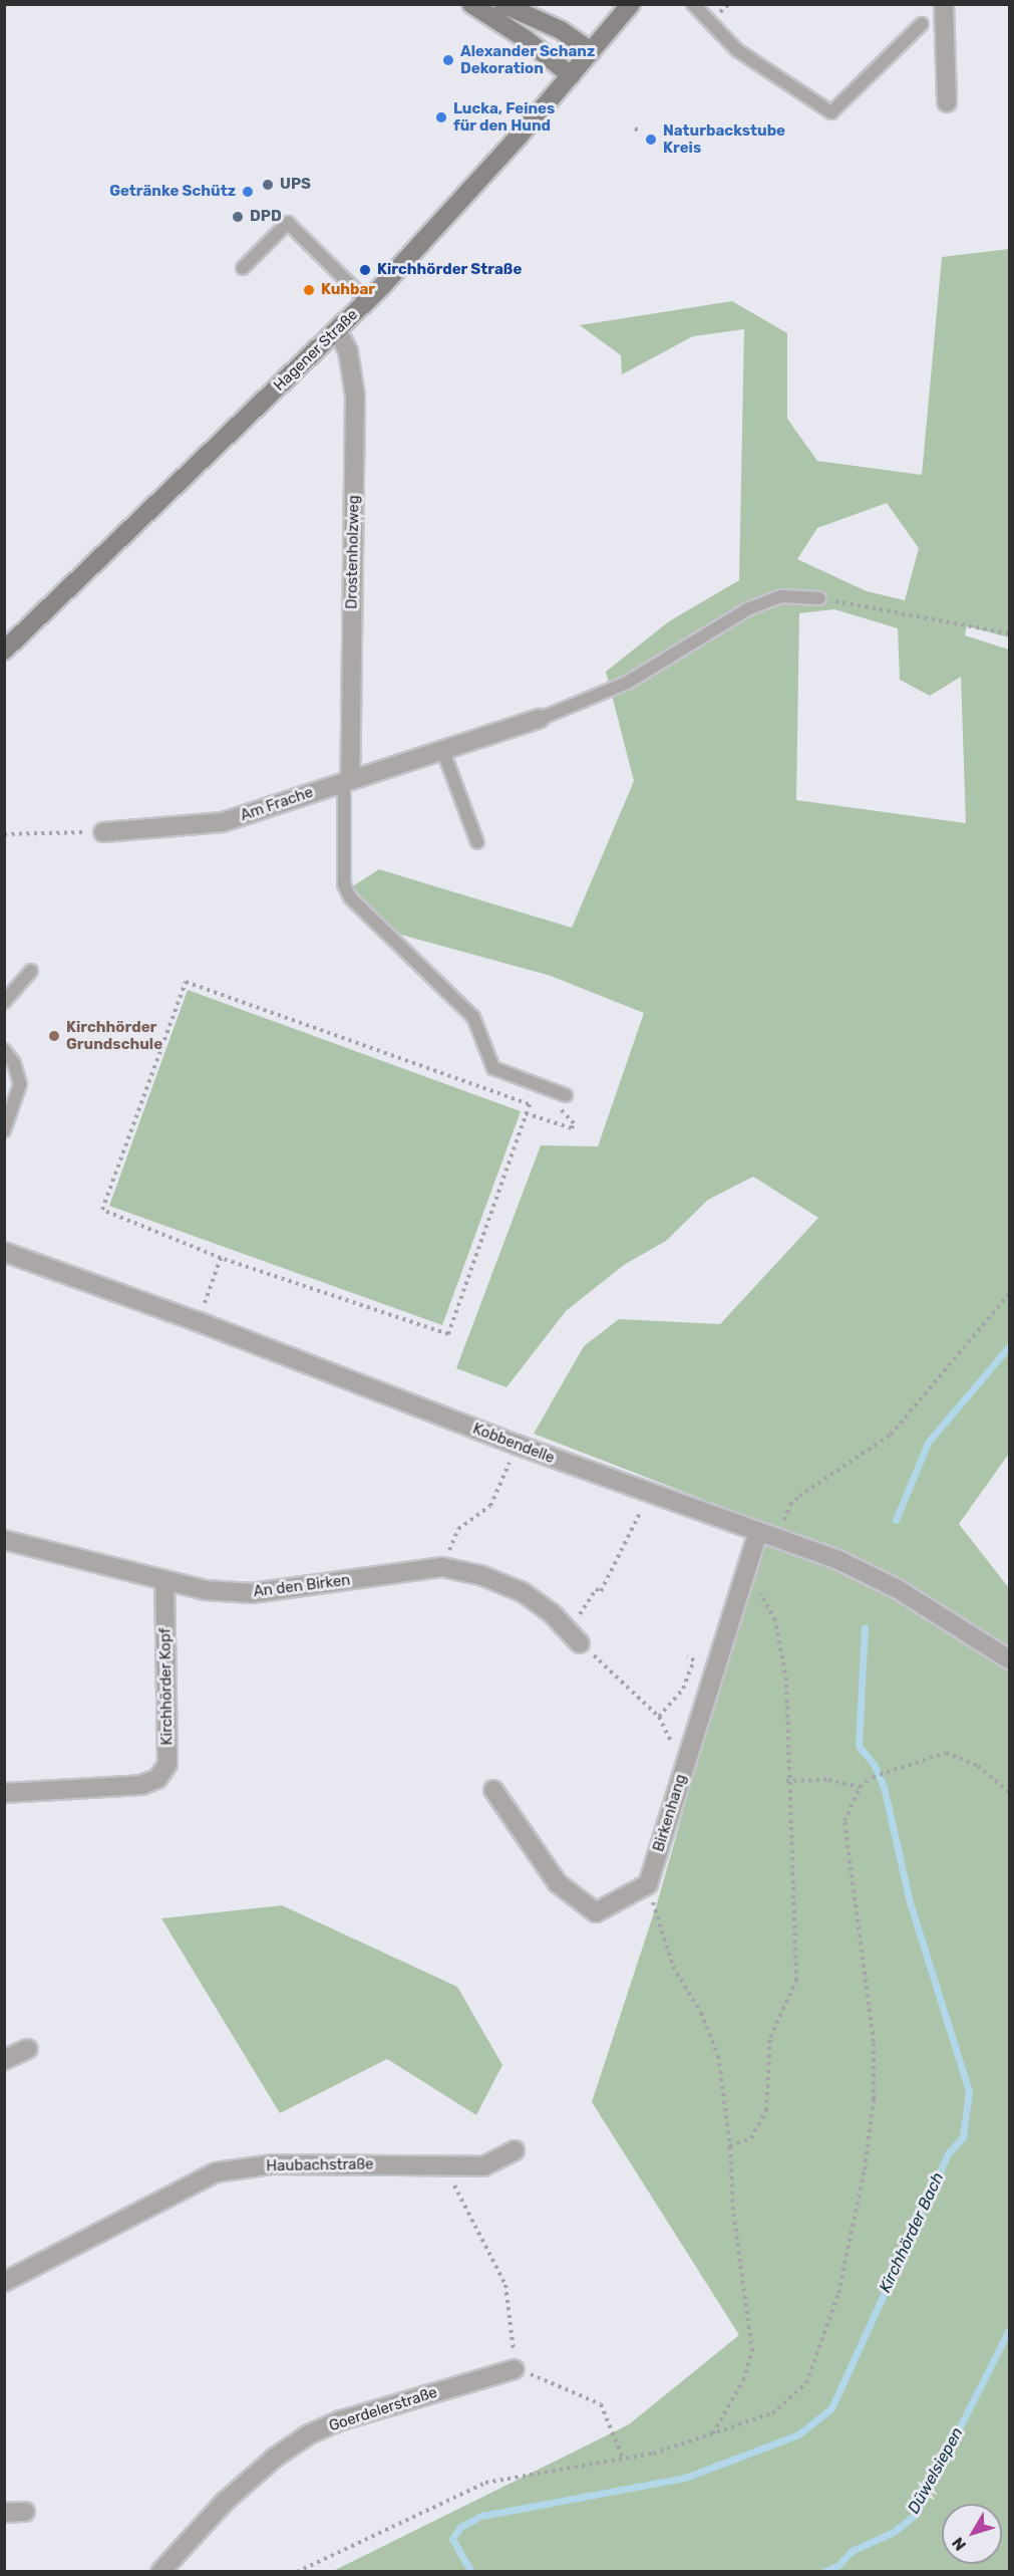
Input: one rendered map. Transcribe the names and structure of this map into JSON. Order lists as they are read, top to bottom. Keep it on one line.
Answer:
{"streets":{"main road":["Hagener Straße"],"street":["Drostenholzweg","Am Frache","Kobbendelle","An den Birken","Kirchhörder Kopf","Birkenhang","Haubachstraße","Goerdelerstraße"]},"crossings":[["Hagener Straße","Drostenholzweg"],["Drostenholzweg","Am Frache"],["Kobbendelle","Birkenhang"],["An den Birken","Kirchhörder Kopf"]],"water":["Kirchhörder Bach","Düwelsiepen"],"places":["Alexander Schanz Dekoration","Lucka, Feines für den Hund","Naturbackstube Kreis","UPS","Getränke Schütz","DPD","Kirchhörder Straße","Kuhbar","Kirchhörder Grundschule"],"north":"bottom left"}
